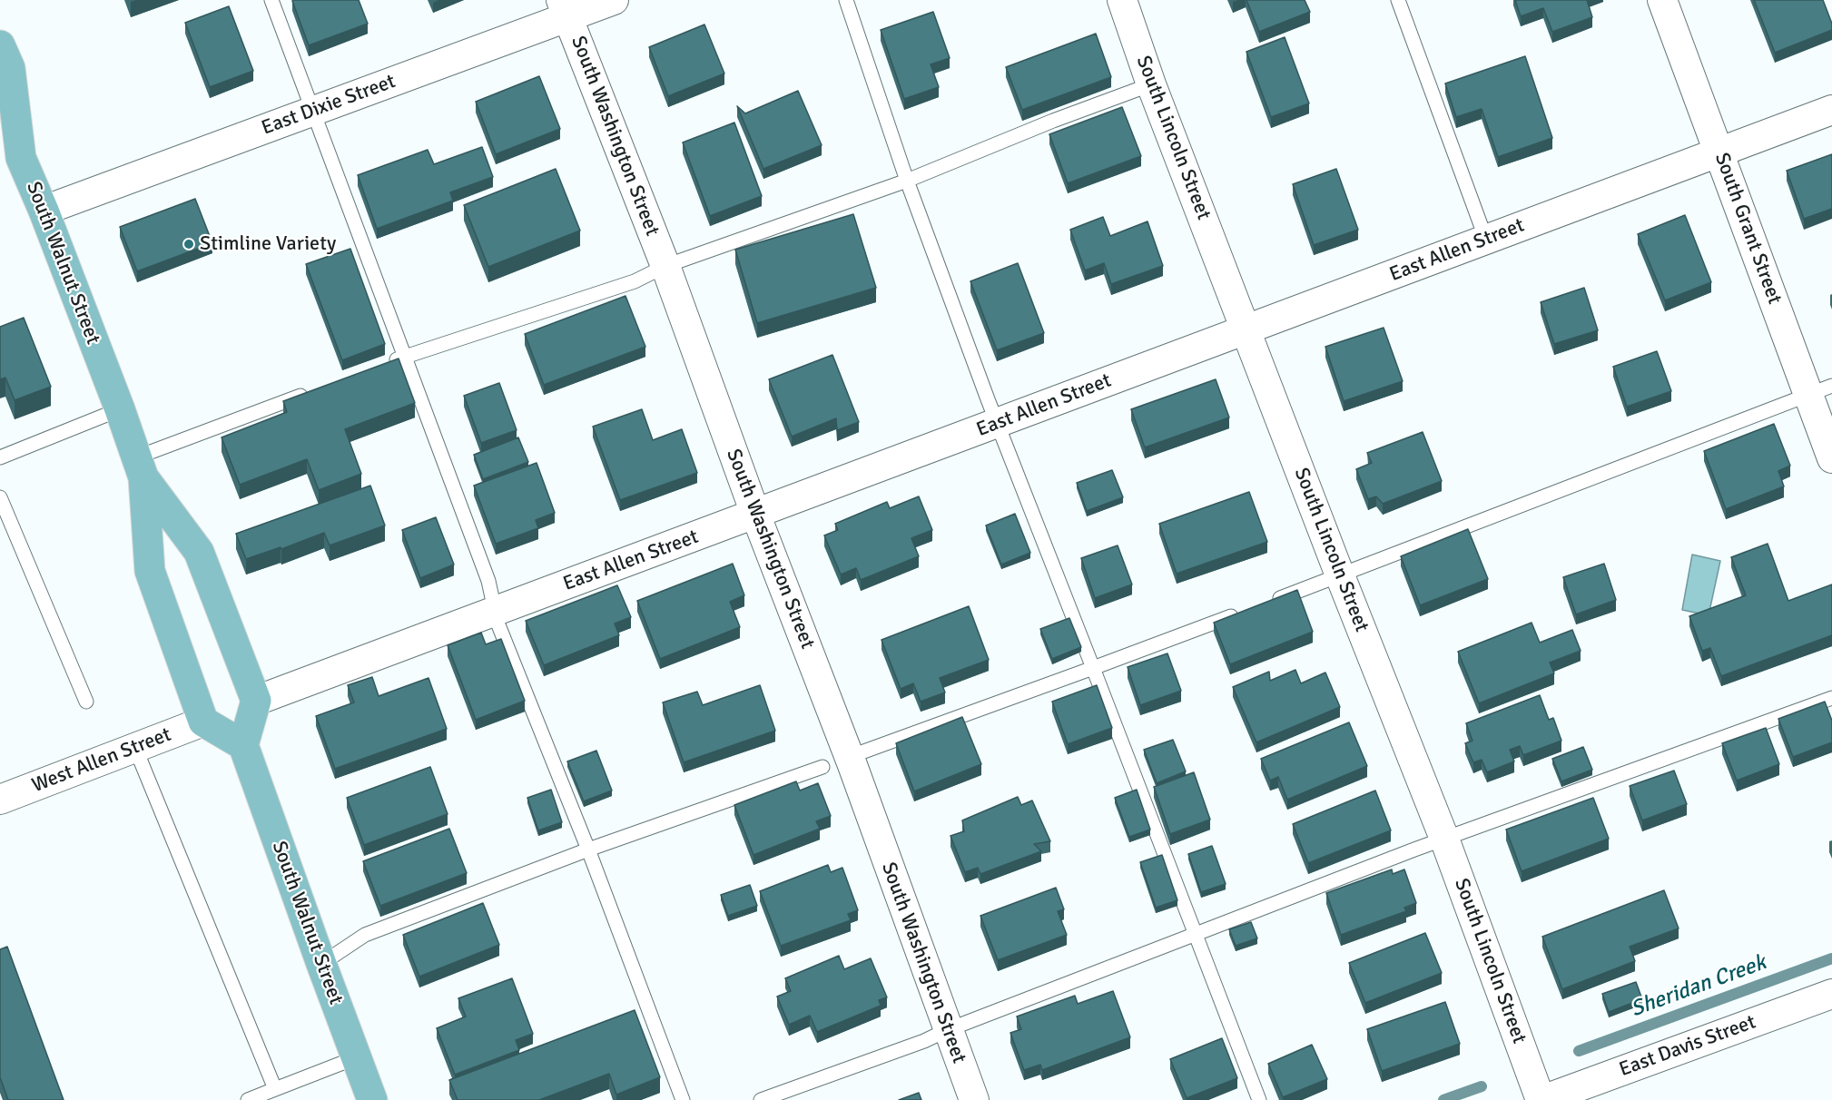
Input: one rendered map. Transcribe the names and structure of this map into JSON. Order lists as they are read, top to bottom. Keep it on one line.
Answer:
{"streets":{"main road":["South Walnut Street"],"street":["East Dixie Street","South Washington Street","South Lincoln Street","South Grant Street","East Allen Street","West Allen Street","East Davis Street"]},"crossings":[["East Dixie Street","South Washington Street"],["East Dixie Street","South Walnut Street"],["South Washington Street","East Allen Street"],["South Lincoln Street","East Allen Street"],["South Lincoln Street","East Davis Street"],["South Grant Street","East Allen Street"],["East Allen Street","South Walnut Street"],["South Walnut Street","West Allen Street"]],"water":["Sheridan Creek"],"places":["Stimline Variety"]}
